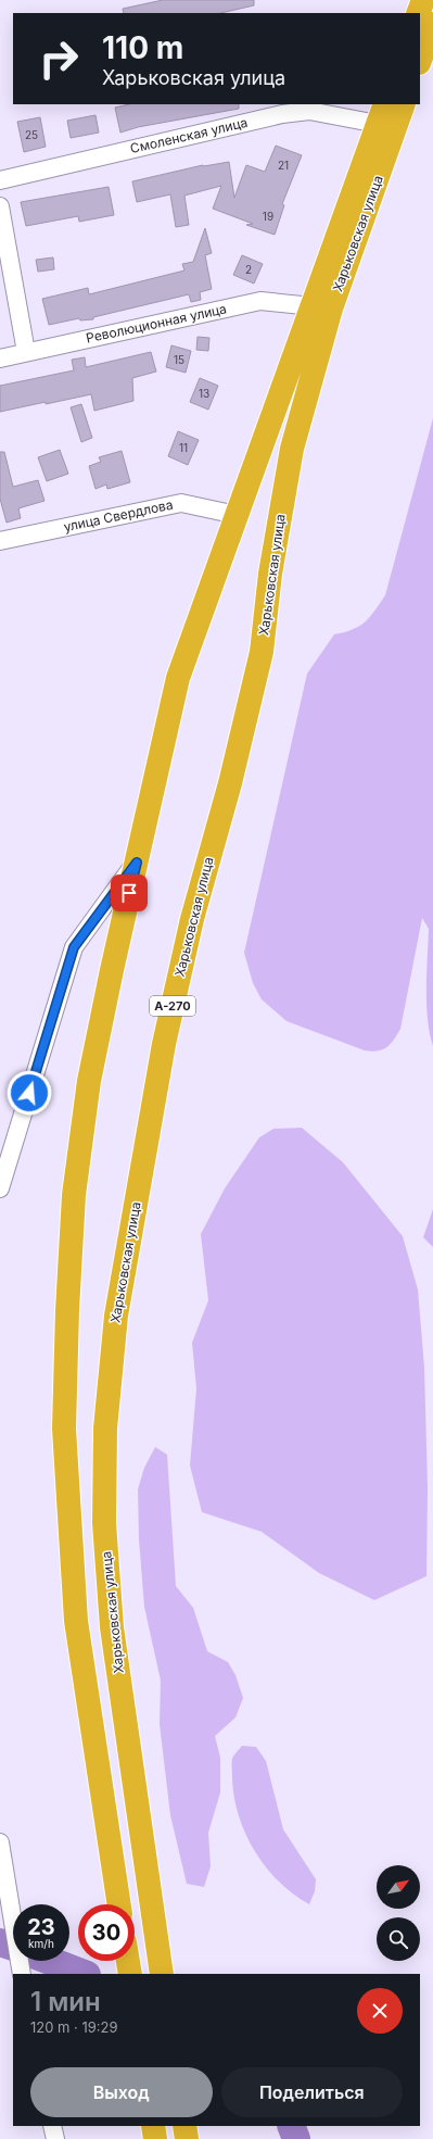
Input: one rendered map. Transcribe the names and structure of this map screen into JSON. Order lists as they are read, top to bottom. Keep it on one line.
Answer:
{"streets":{"highway":["Харьковская улица","А-270"],"street":["Смоленская улица","Революционная улица","улица Свердлова"]},"crossings":[["Смоленская улица","Харьковская улица"],["Харьковская улица","Революционная улица"],["Харьковская улица","улица Свердлова"]],"house_numbers":["25","21","19","2","15","13","11"],"north":"top right","page":{"turn":["110 m","Харьковская улица"],"speed":"23 km/h","limit":"30","heading":["1 мин","120 m · 19:29"],"buttons":["Выход","Поделиться"]}}
